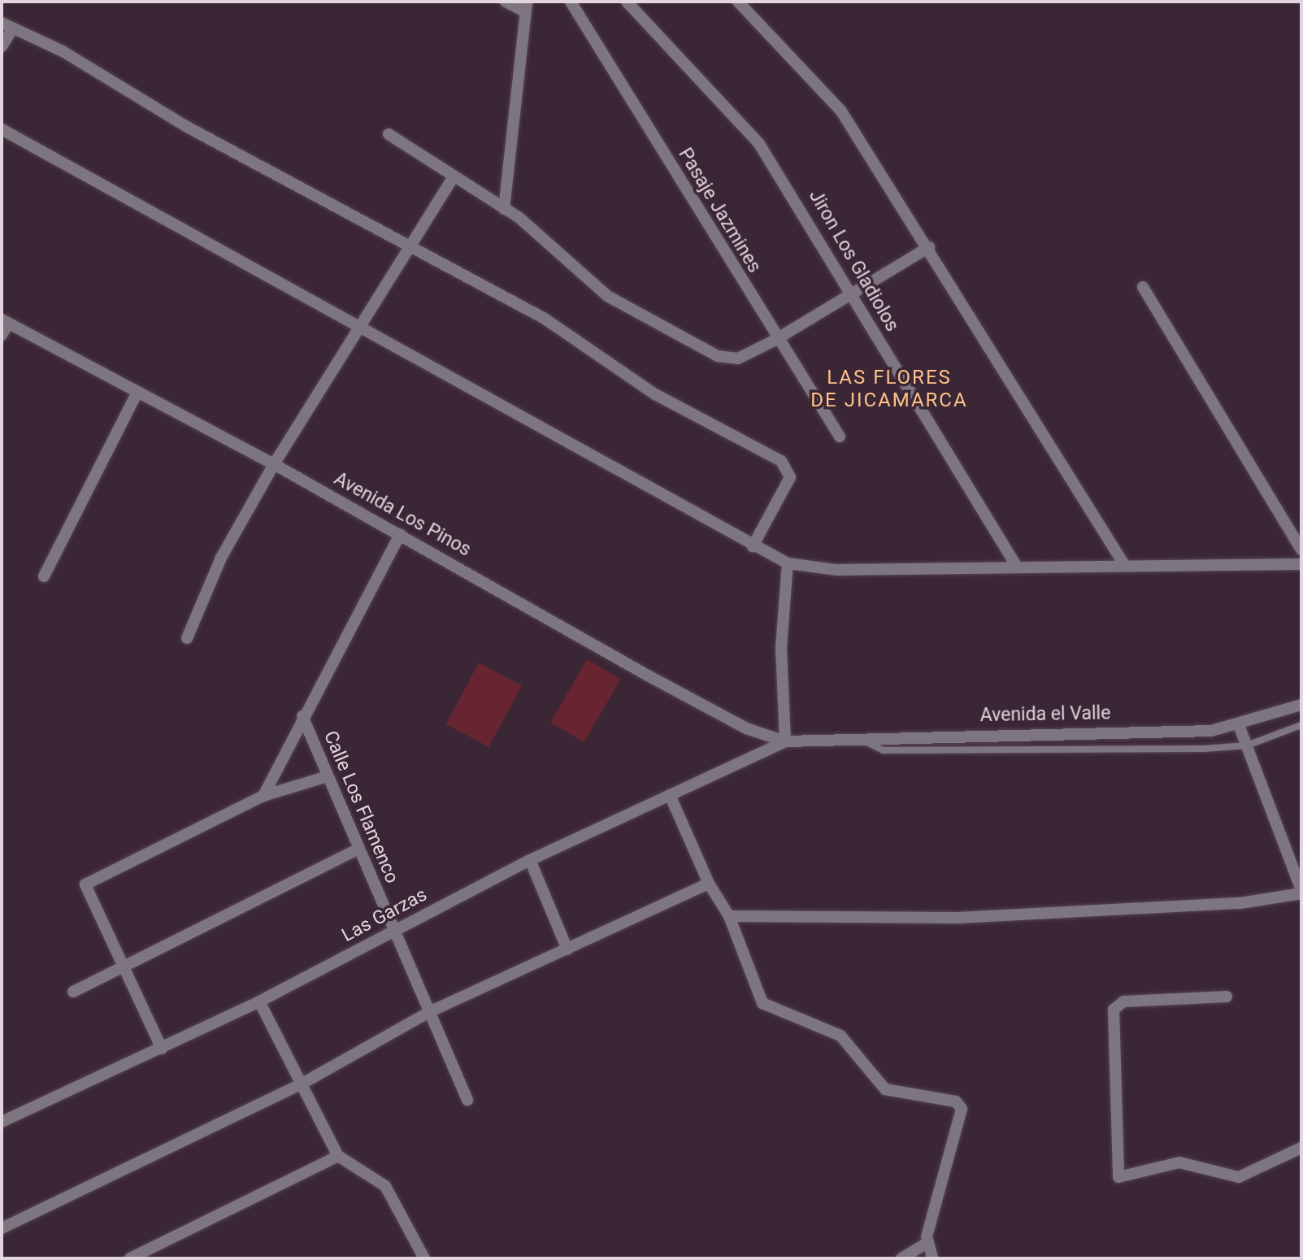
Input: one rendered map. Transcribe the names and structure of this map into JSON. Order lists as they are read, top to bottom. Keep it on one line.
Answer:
{"streets":{"street":["Pasaje Jazmines","Jiron Los Gladiolos","Avenida Los Pinos","Avenida el Valle","Calle Los Flamenco","Las Garzas"]},"crossings":[["Avenida Los Pinos","Avenida el Valle"],["Avenida Los Pinos","Las Garzas"],["Avenida el Valle","Las Garzas"],["Calle Los Flamenco","Las Garzas"]],"districts":["LAS FLORES DE JICAMARCA"]}
